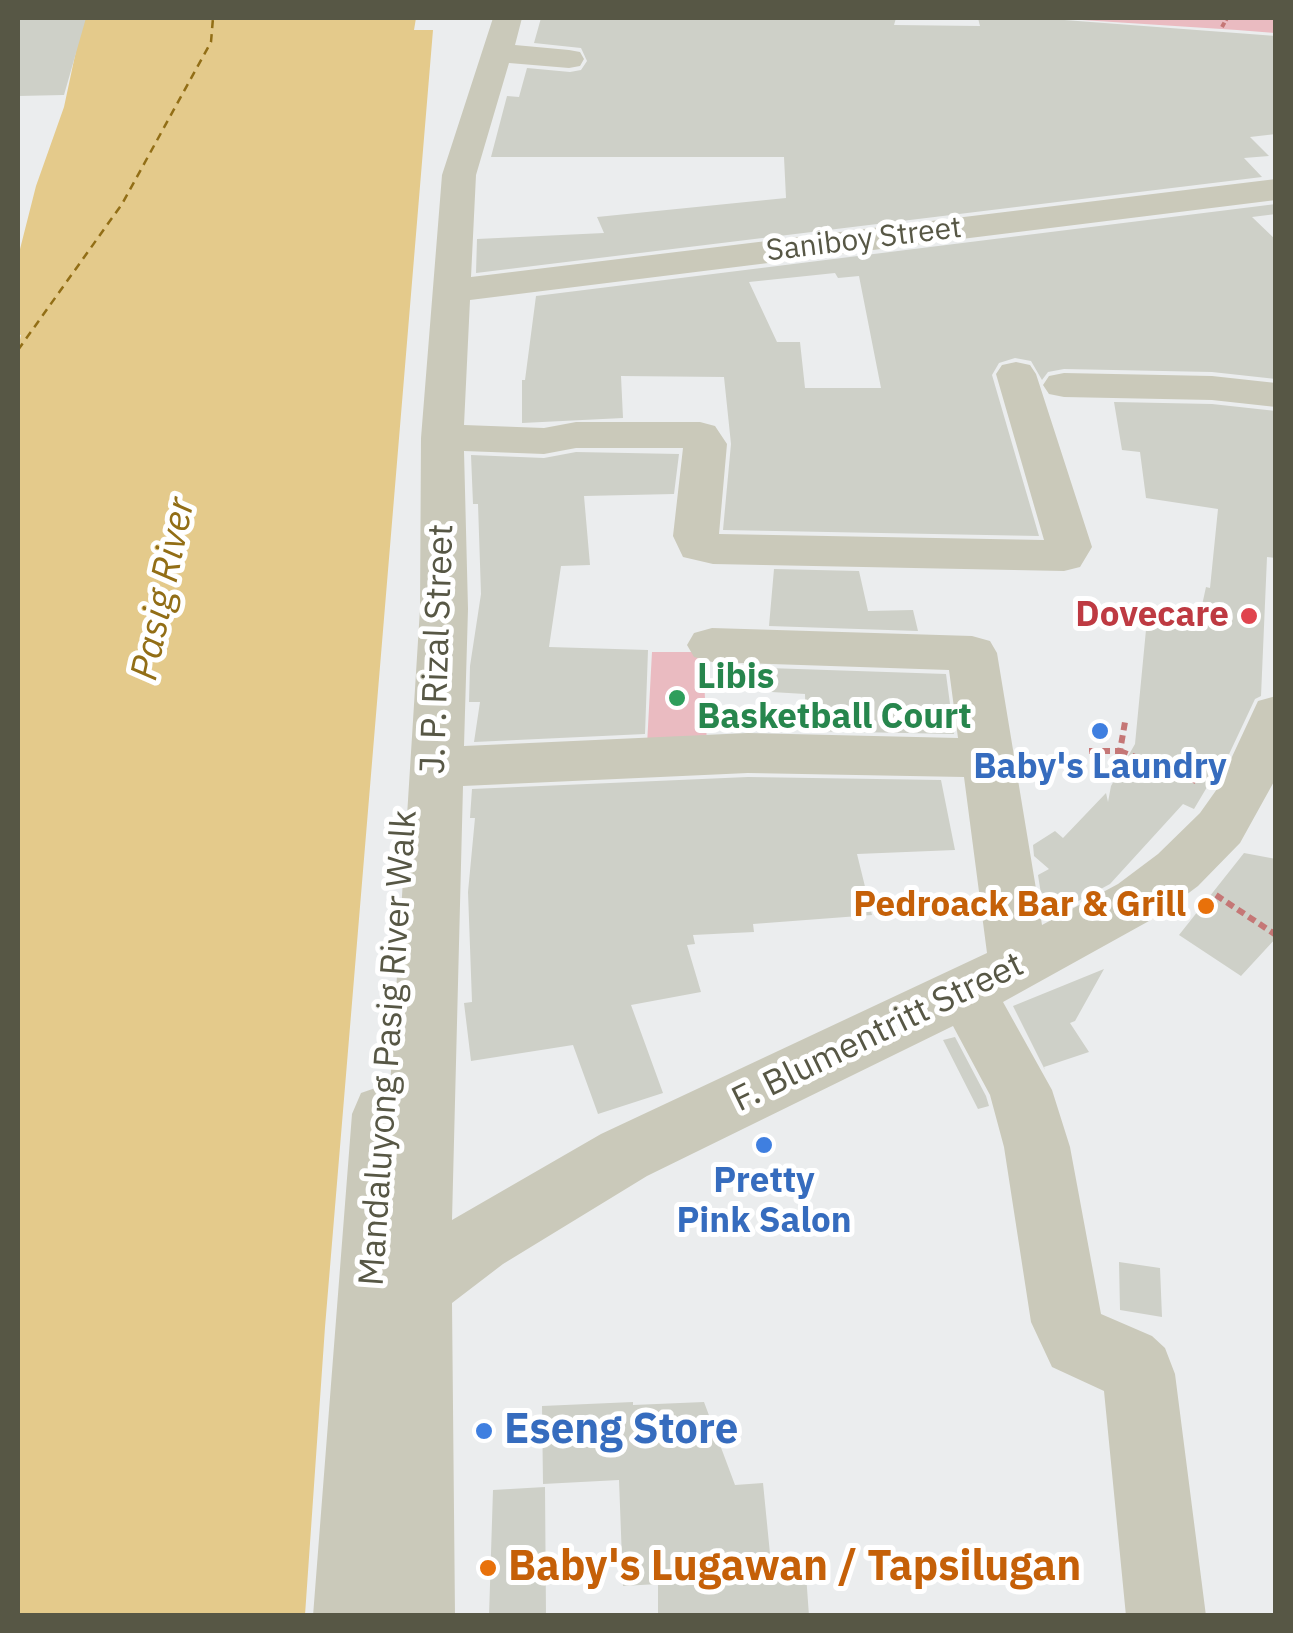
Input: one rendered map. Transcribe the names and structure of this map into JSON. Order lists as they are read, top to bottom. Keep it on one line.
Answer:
{"streets":{"street":["Saniboy Street","J. P. Rizal Street","F. Blumentritt Street","Mandaluyong Pasig River Walk"]},"crossings":[["Saniboy Street","J. P. Rizal Street"],["J. P. Rizal Street","F. Blumentritt Street"]],"water":["Pasig River"],"places":["Dovecare","Libis Basketball Court","Baby's Laundry","Pedroack Bar & Grill","Pretty Pink Salon","Eseng Store","Baby's Lugawan / Tapsilugan"]}
